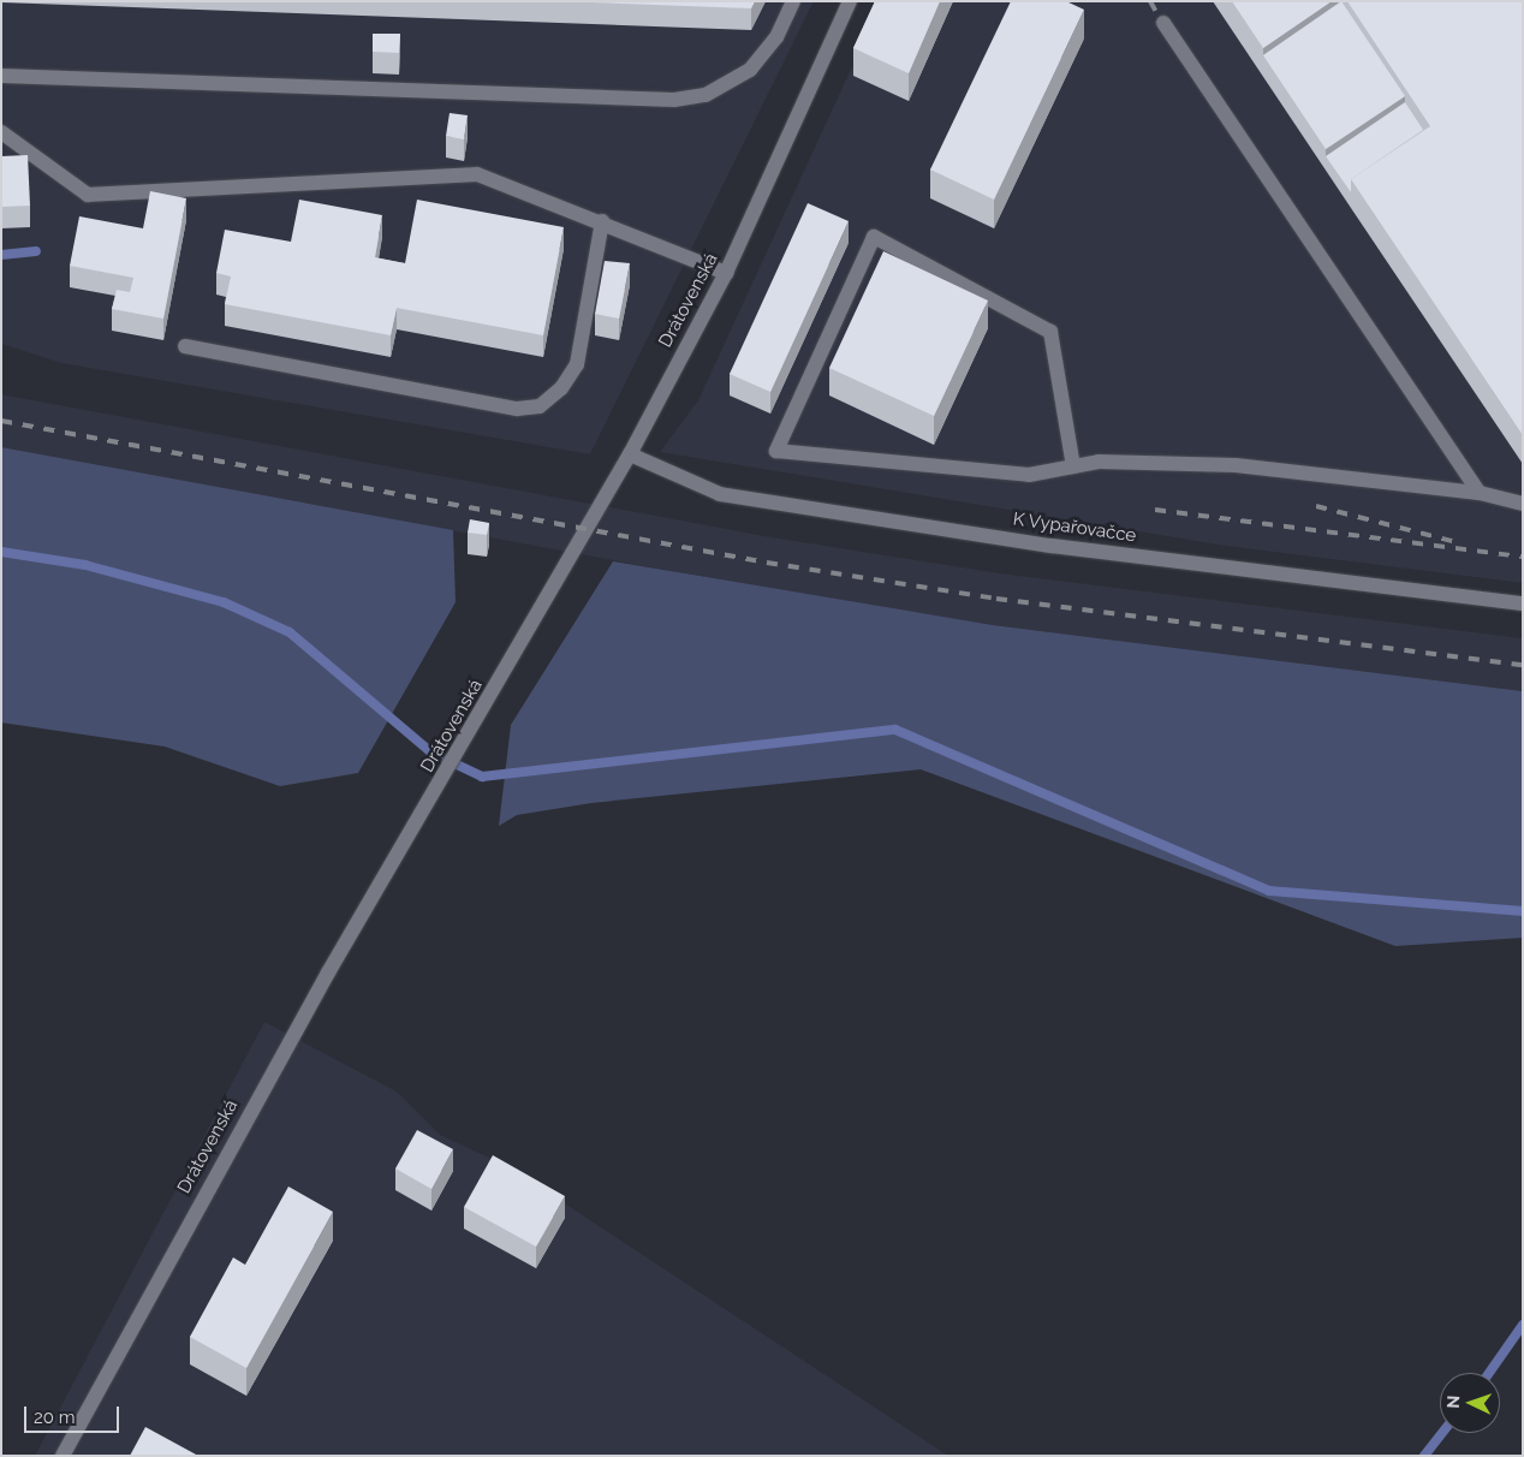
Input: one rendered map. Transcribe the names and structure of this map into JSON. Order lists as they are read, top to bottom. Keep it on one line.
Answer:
{"streets":{"street":["Drátovenská","K Vypařovačce"]},"crossings":[["Drátovenská","K Vypařovačce"]],"scale_bar":"20 m","north":"left"}
